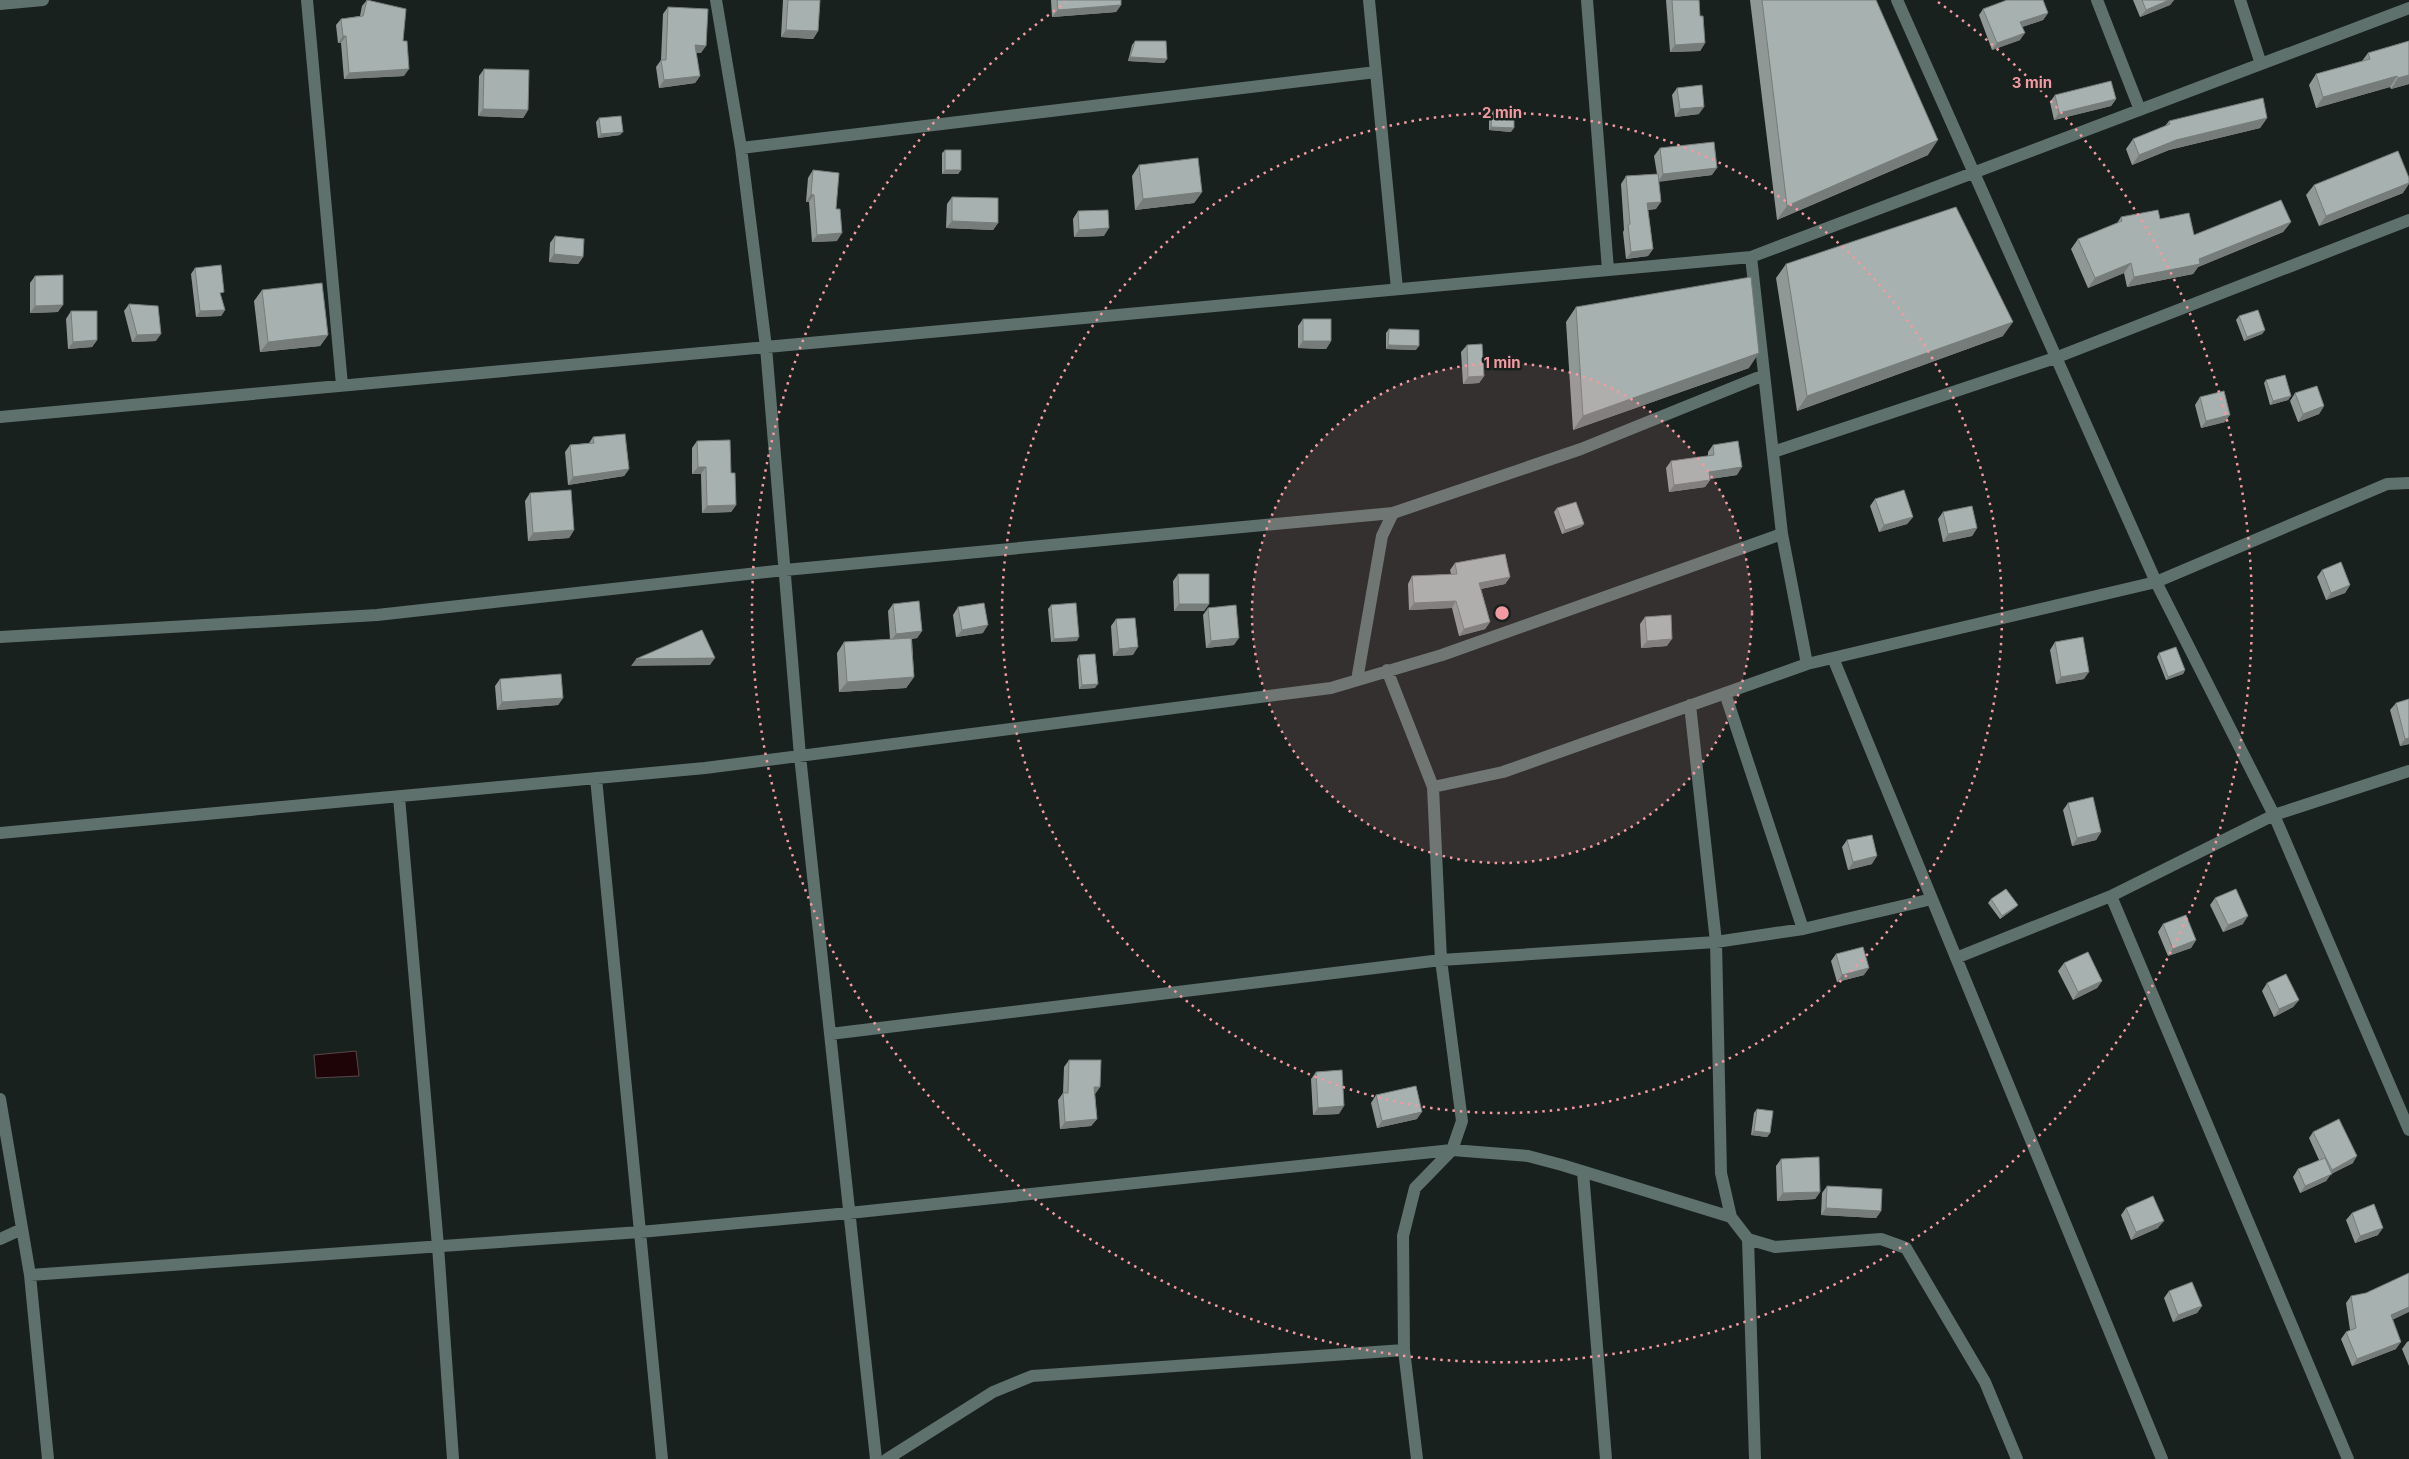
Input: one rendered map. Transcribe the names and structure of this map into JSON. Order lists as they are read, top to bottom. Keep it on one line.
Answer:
{"rings":["3 min","2 min","1 min"]}
